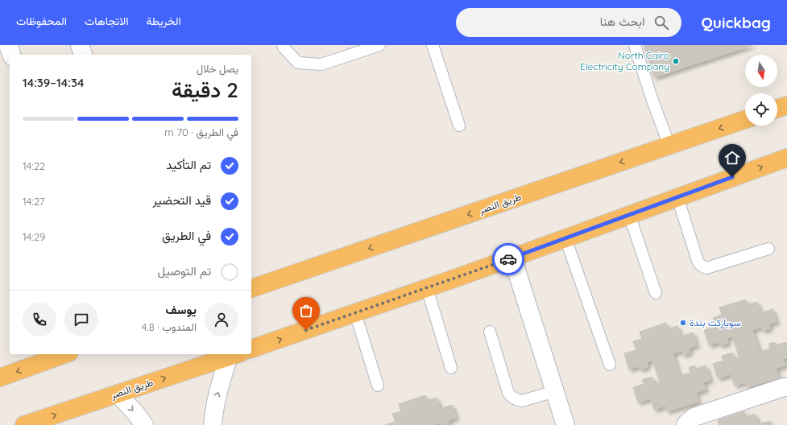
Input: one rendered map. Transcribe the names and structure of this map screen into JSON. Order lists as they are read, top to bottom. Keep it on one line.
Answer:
{"streets":{"highway":["طريق النصر"]},"places":["North Cairo Electricity Company","سوباركت بندة"],"north":"bottom","page":{"header":"Quickbag","search":"ابحث هنا","nav":["الخريطة","الاتجاهات","المحفوظات"],"heading":["2 دقيقة","يصل خلال","14:34–14:39"],"panel":["يوسف","المندوب · 4.8"],"bar":"في الطريق · 70 m","list":[["تم التأكيد","14:22"],["قيد التحضير","14:27"],["في الطريق","14:29"],"تم التوصيل"]}}
